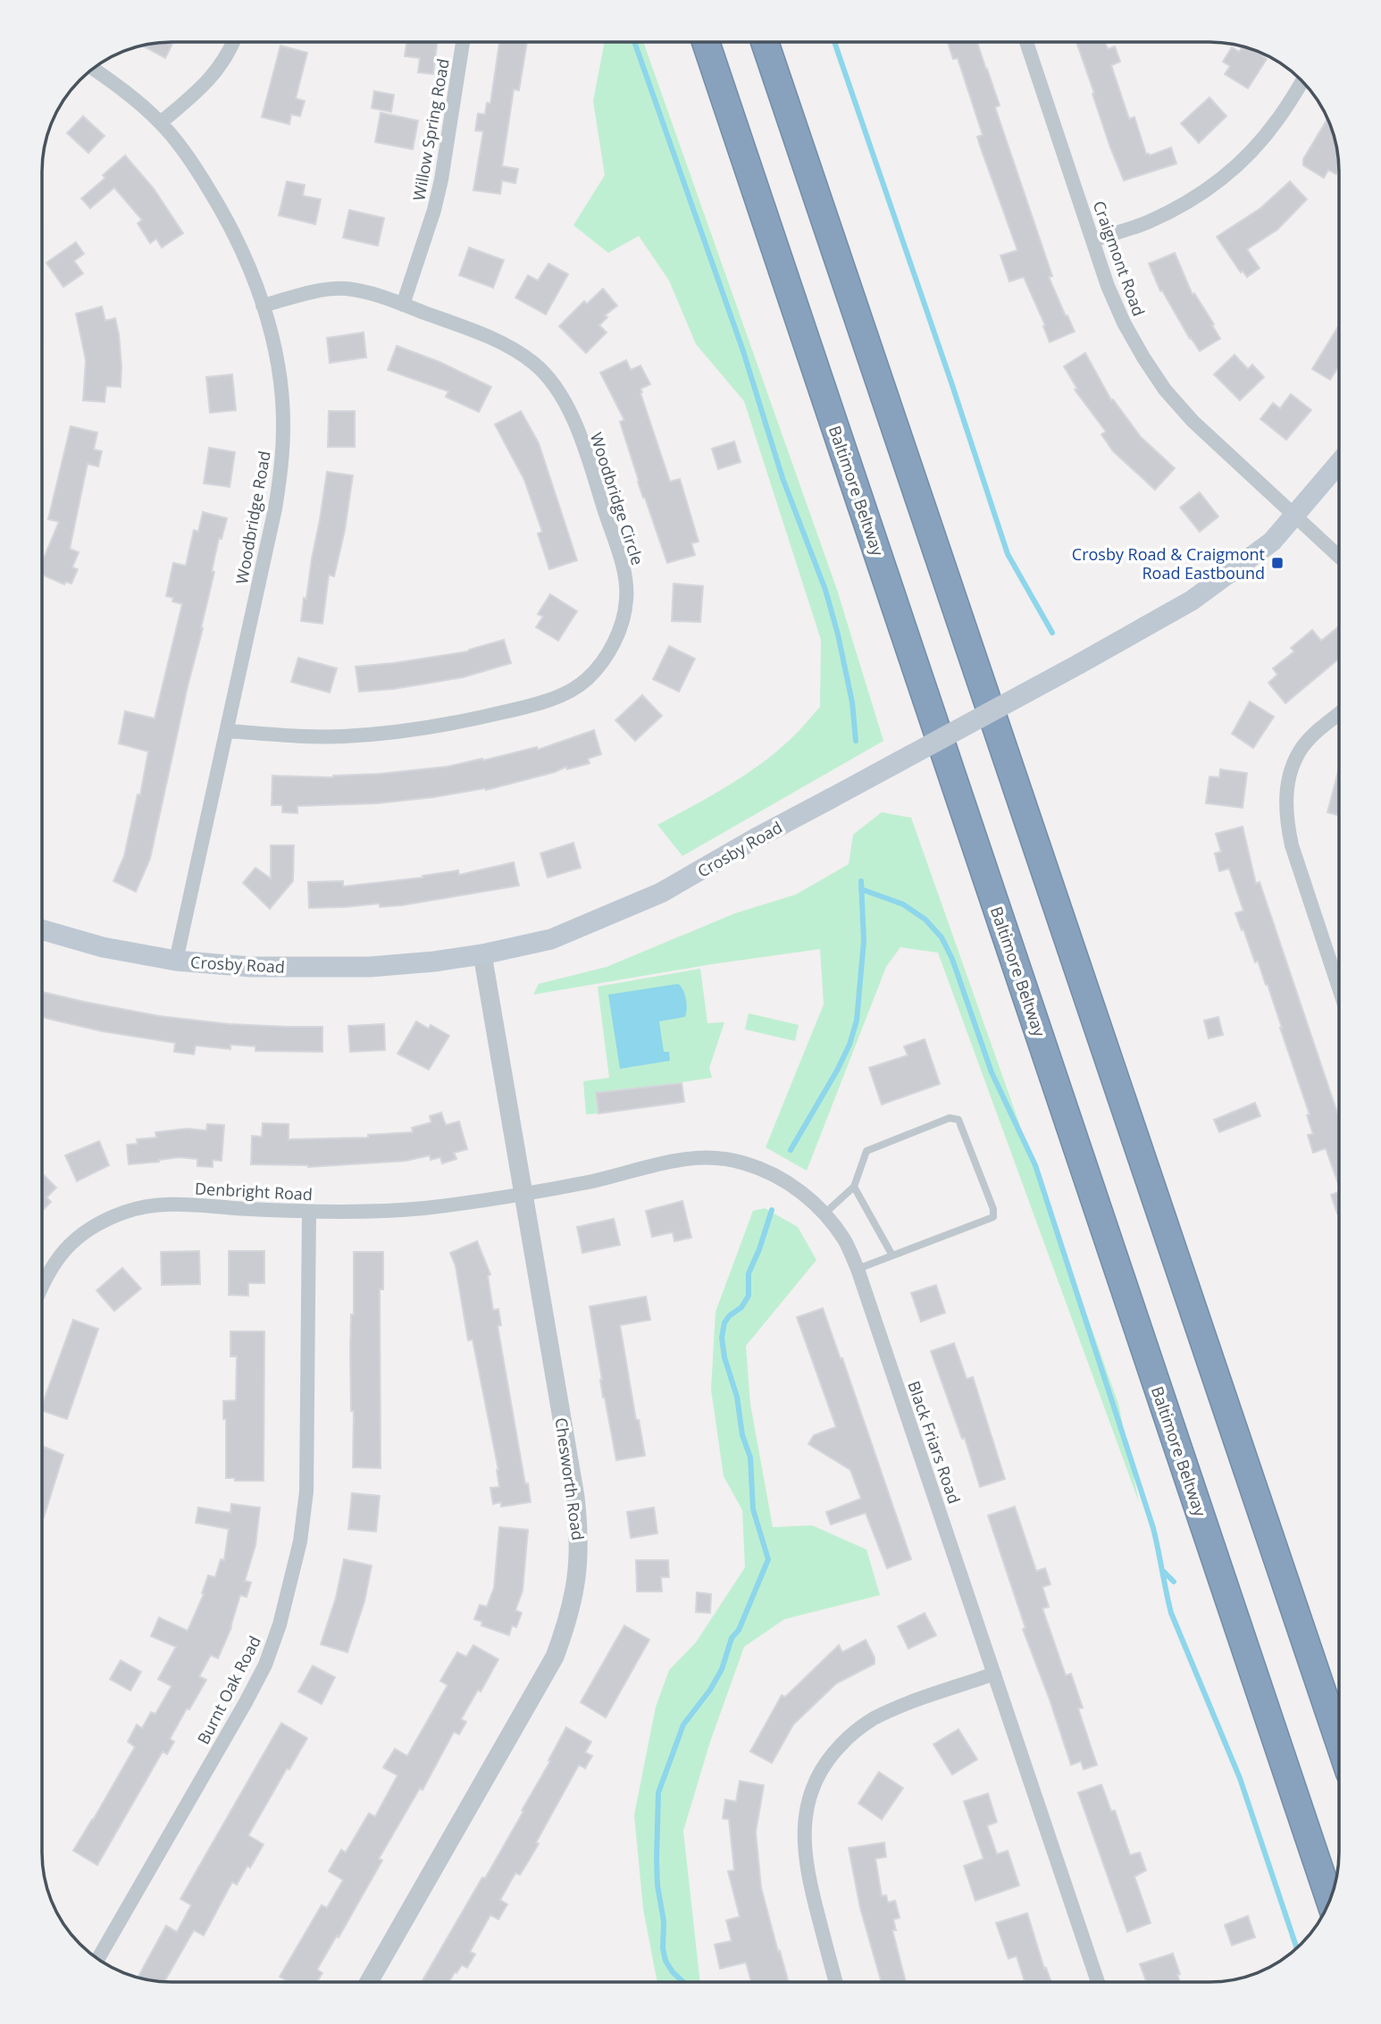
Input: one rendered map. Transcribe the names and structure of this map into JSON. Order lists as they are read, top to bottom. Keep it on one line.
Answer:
{"streets":{"highway":["Baltimore Beltway"],"main road":["Crosby Road"],"street":["Willow Spring Road","Craigmont Road","Woodbridge Circle","Woodbridge Road","Denbright Road","Black Friars Road","Chesworth Road","Burnt Oak Road"]},"crossings":[["Willow Spring Road","Woodbridge Circle"],["Craigmont Road","Crosby Road"],["Woodbridge Circle","Woodbridge Road"],["Woodbridge Road","Crosby Road"],["Crosby Road","Chesworth Road"],["Denbright Road","Black Friars Road"],["Denbright Road","Chesworth Road"],["Denbright Road","Burnt Oak Road"],["Black Friars Road","Chesworth Road"]],"places":{"transit":["Crosby Road & Craigmont Road Eastbound"]}}
